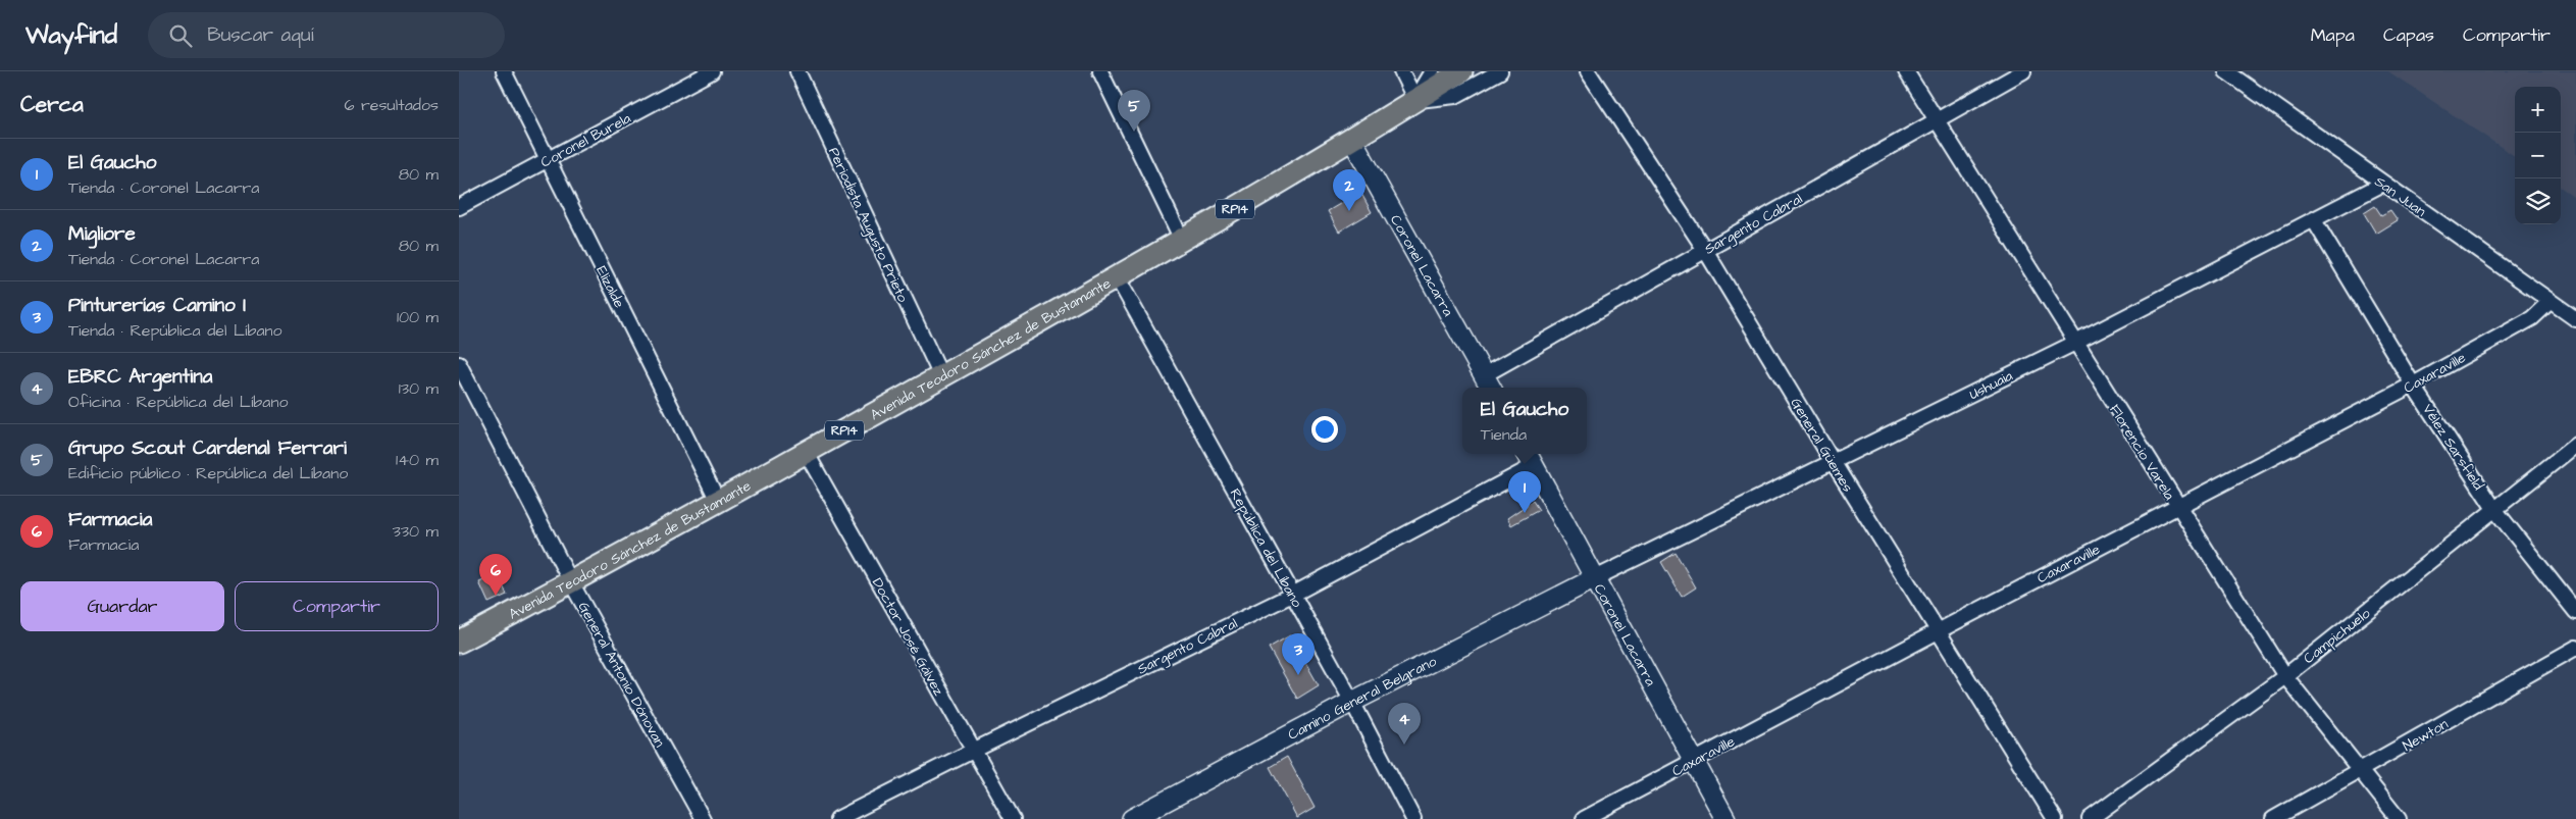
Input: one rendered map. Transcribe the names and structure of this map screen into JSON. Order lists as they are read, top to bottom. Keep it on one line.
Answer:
{"streets":{"main road":["RP14","Avenida Teodoro Sánchez de Bustamante"],"street":["Coronel Burela","San Juan","Sargento Cabral","Periodista Augusto Prieto","Coronel Lacarra","Elizalde","Caxaraville","Ushuaia","General Güemes","Vélez Sarsfield","Florencio Varela","República del Líbano","Campichuelo","Doctor José Gálvez","General Antonio Dónovan","Camino General Belgrano","Newton"]},"crossings":[["Coronel Burela","Elizalde"],["San Juan","Caxaraville"],["San Juan","Ushuaia"],["Sargento Cabral","Coronel Lacarra"],["Sargento Cabral","General Güemes"],["Sargento Cabral","Florencio Varela"],["Sargento Cabral","República del Líbano"],["Sargento Cabral","Doctor José Gálvez"],["Periodista Augusto Prieto","Avenida Teodoro Sánchez de Bustamante"],["Coronel Lacarra","Avenida Teodoro Sánchez de Bustamante"],["Coronel Lacarra","Caxaraville"],["Coronel Lacarra","Ushuaia"],["Coronel Lacarra","Camino General Belgrano"],["Elizalde","Avenida Teodoro Sánchez de Bustamante"],["Avenida Teodoro Sánchez de Bustamante","República del Líbano"],["Avenida Teodoro Sánchez de Bustamante","Doctor José Gálvez"],["Avenida Teodoro Sánchez de Bustamante","General Antonio Dónovan"],["Caxaraville","General Güemes"],["Caxaraville","Vélez Sarsfield"],["Caxaraville","Florencio Varela"],["Ushuaia","General Güemes"],["Ushuaia","Vélez Sarsfield"],["Ushuaia","Florencio Varela"],["Ushuaia","Camino General Belgrano"],["Vélez Sarsfield","Campichuelo"],["Florencio Varela","Campichuelo"],["Florencio Varela","Newton"],["República del Líbano","Camino General Belgrano"]],"page":{"header":"Wayfind","search":"Buscar aquí","nav":["Mapa","Capas","Compartir"],"heading":["Cerca","6 resultados"],"map_buttons":["+","−"],"pins":["5","2","1","6","3","4"],"list":[{"mark":"1","name":"El Gaucho","note":"Tienda · Coronel Lacarra","value":"80 m"},{"mark":"2","name":"Migliore","note":"Tienda · Coronel Lacarra","value":"80 m"},{"mark":"3","name":"Pinturerías Camino I","note":"Tienda · República del Líbano","value":"100 m"},{"mark":"4","name":"EBRC Argentina","note":"Oficina · República del Líbano","value":"130 m"},{"mark":"5","name":"Grupo Scout Cardenal Ferrari","note":"Edificio público · República del Líbano","value":"140 m"},{"mark":"6","name":"Farmacia","note":"Farmacia","value":"330 m"}],"popup":["El Gaucho","Tienda"],"buttons":["Guardar","Compartir"]}}
